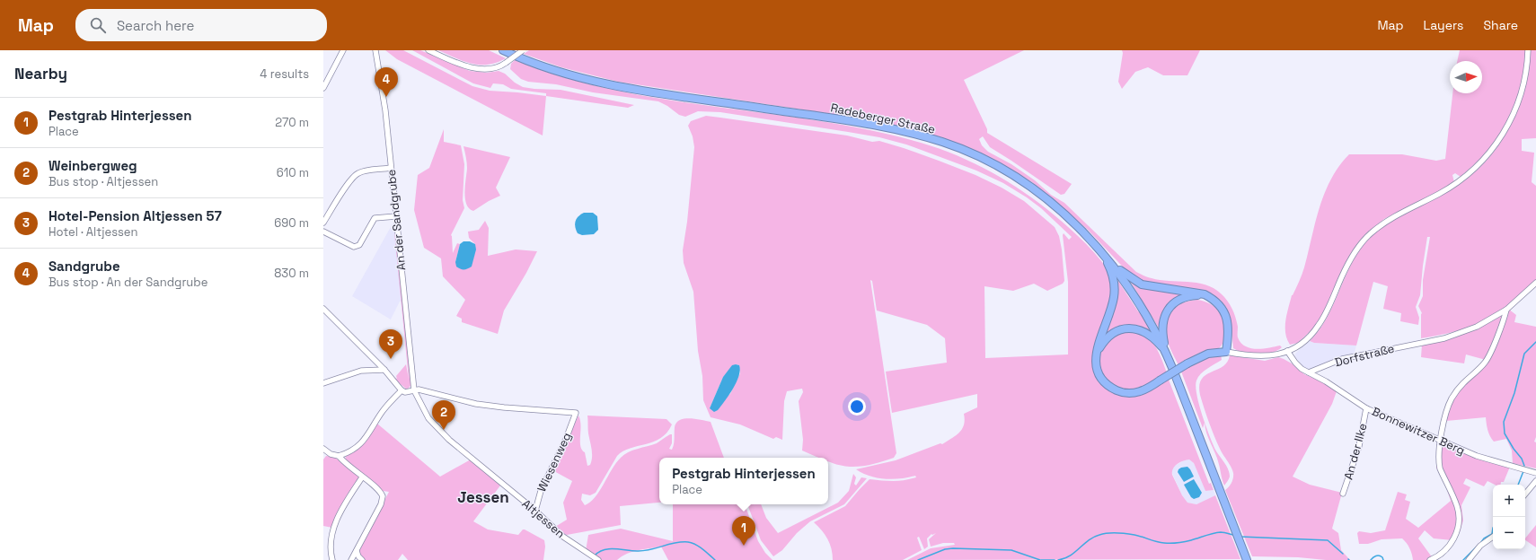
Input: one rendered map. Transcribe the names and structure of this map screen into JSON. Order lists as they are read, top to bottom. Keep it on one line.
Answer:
{"streets":{"highway":["Radeberger Straße"],"street":["An der Sandgrube","Dorfstraße","Bonnewitzer Berg","An der Ilke","Wiesenweg","Altjessen"]},"crossings":[["An der Sandgrube","Wiesenweg"],["An der Sandgrube","Altjessen"],["Dorfstraße","Bonnewitzer Berg"],["Bonnewitzer Berg","An der Ilke"],["Wiesenweg","Altjessen"]],"districts":["Jessen"],"north":"right","page":{"header":"Map","search":"Search here","nav":["Map","Layers","Share"],"heading":["Nearby","4 results"],"pins":["4","3","2","1"],"list":[{"mark":"1","name":"Pestgrab Hinterjessen","note":"Place","value":"270 m"},{"mark":"2","name":"Weinbergweg","note":"Bus stop · Altjessen","value":"610 m"},{"mark":"3","name":"Hotel-Pension Altjessen 57","note":"Hotel · Altjessen","value":"690 m"},{"mark":"4","name":"Sandgrube","note":"Bus stop · An der Sandgrube","value":"830 m"}],"popup":["Pestgrab Hinterjessen","Place"],"map_buttons":["+","−"]}}
